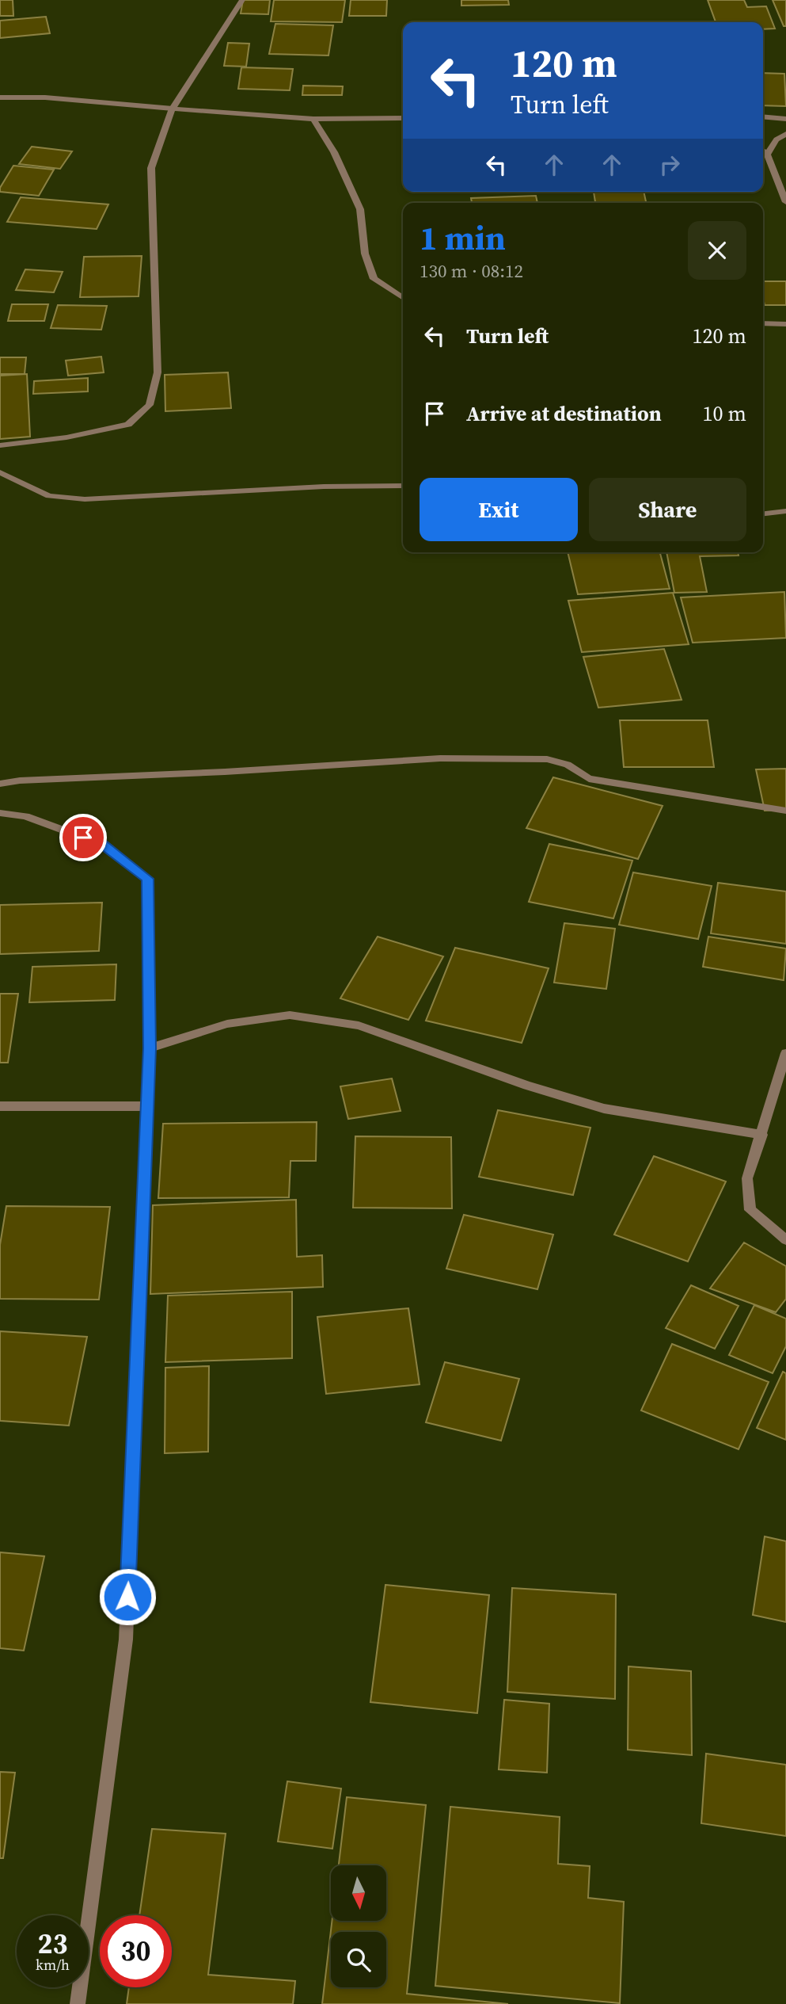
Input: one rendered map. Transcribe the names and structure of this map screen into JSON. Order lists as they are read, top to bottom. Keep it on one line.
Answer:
{"north":"bottom","page":{"turn":["120 m","Turn left"],"heading":["1 min","130 m · 08:12"],"list":[{"name":"Turn left","value":"120 m"},{"name":"Arrive at destination","value":"10 m"}],"buttons":["Exit","Share"],"speed":"23 km/h","limit":"30"}}
